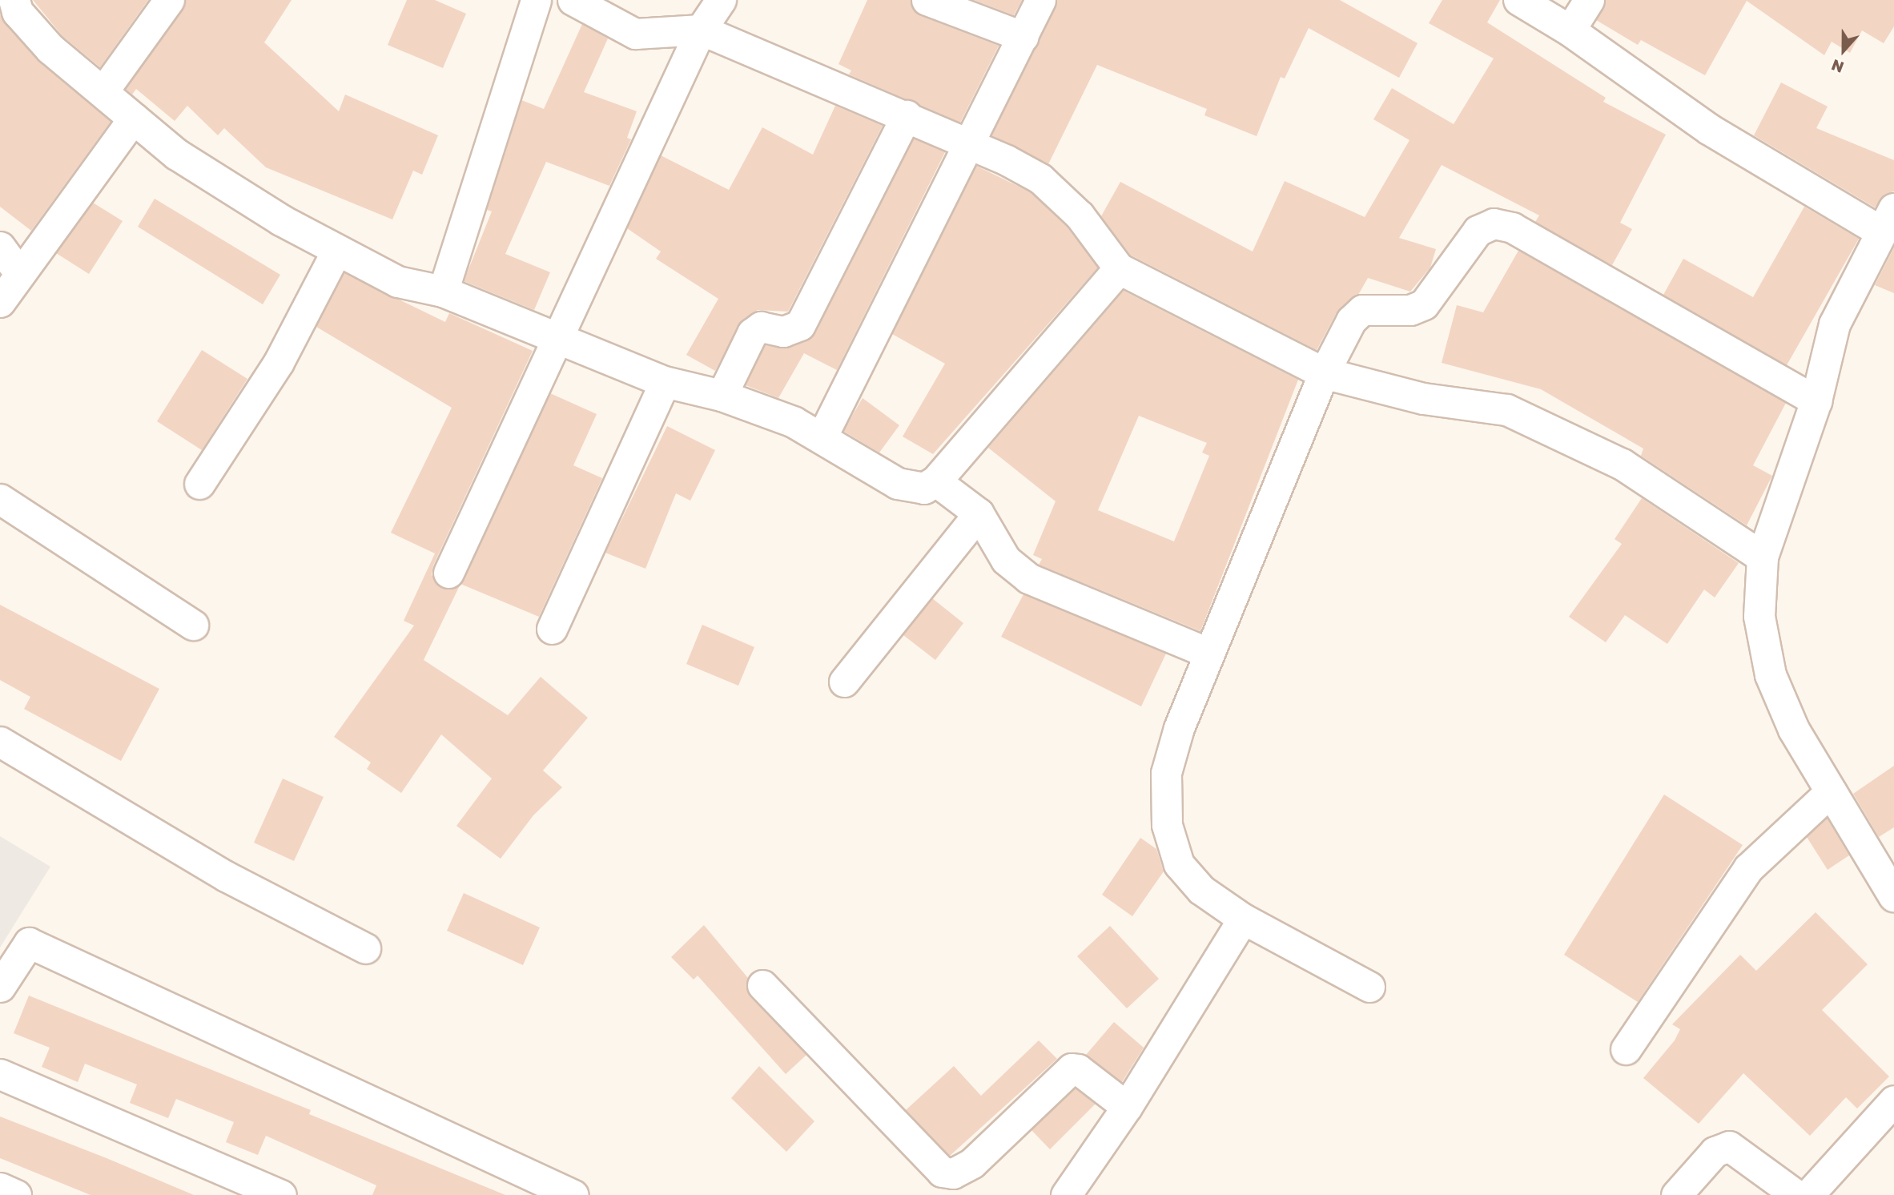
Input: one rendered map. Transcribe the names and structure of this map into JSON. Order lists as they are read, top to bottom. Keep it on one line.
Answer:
{"north":"bottom"}
